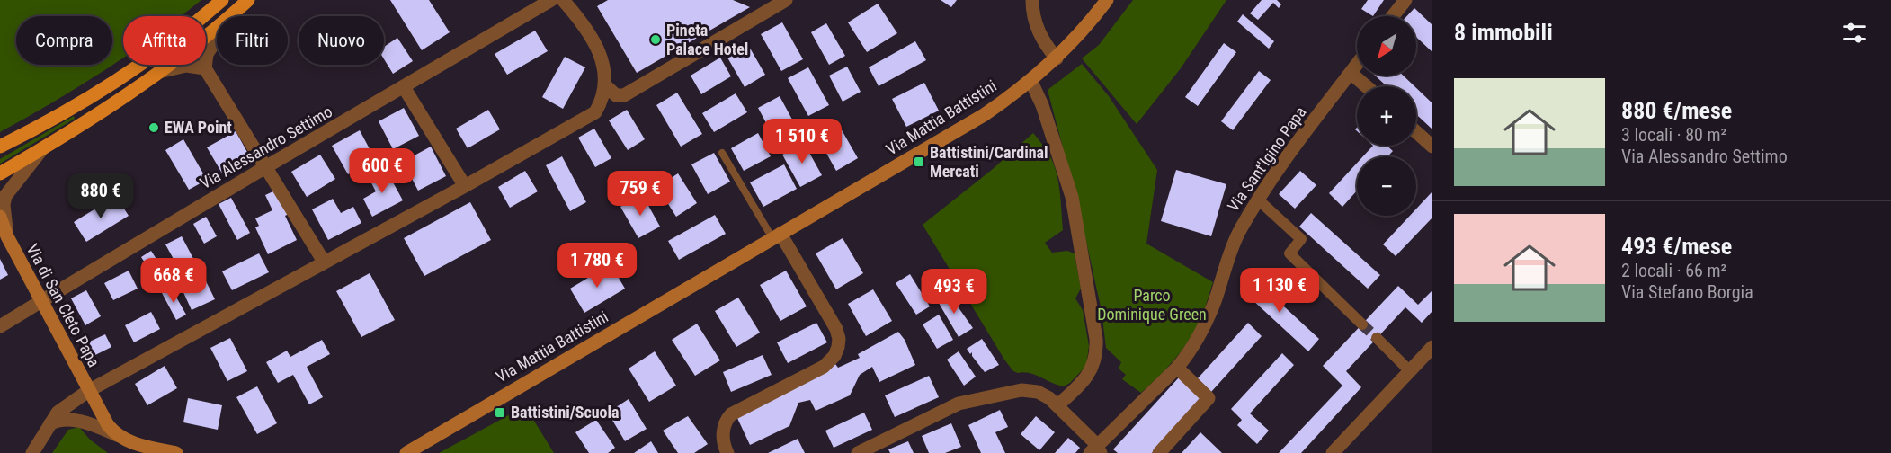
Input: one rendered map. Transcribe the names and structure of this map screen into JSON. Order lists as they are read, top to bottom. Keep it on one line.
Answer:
{"streets":{"main road":["Via Mattia Battistini","Via di San Cleto Papa"],"street":["Via Alessandro Settimo","Via Sant'Igino Papa"]},"crossings":[["Via Alessandro Settimo","Via di San Cleto Papa"]],"parks":["Parco Dominique Green"],"places":{"other":["Pineta Palace Hotel","EWA Point"],"transit":["Battistini/Cardinal Mercati","Battistini/Scuola"]},"north":"bottom left","page":{"heading":"8 immobili","map_buttons":["+","−"],"chip":["Compra","Affitta","Filtri","Nuovo"],"list":[{"name":"880 €/mese","note":"3 locali · 80 m² · Via Alessandro Settimo"},{"name":"493 €/mese","note":"2 locali · 66 m² · Via Stefano Borgia"}],"price":["1 510 €","600 €","759 €","880 €","1 780 €","668 €","1 130 €","493 €"]}}
